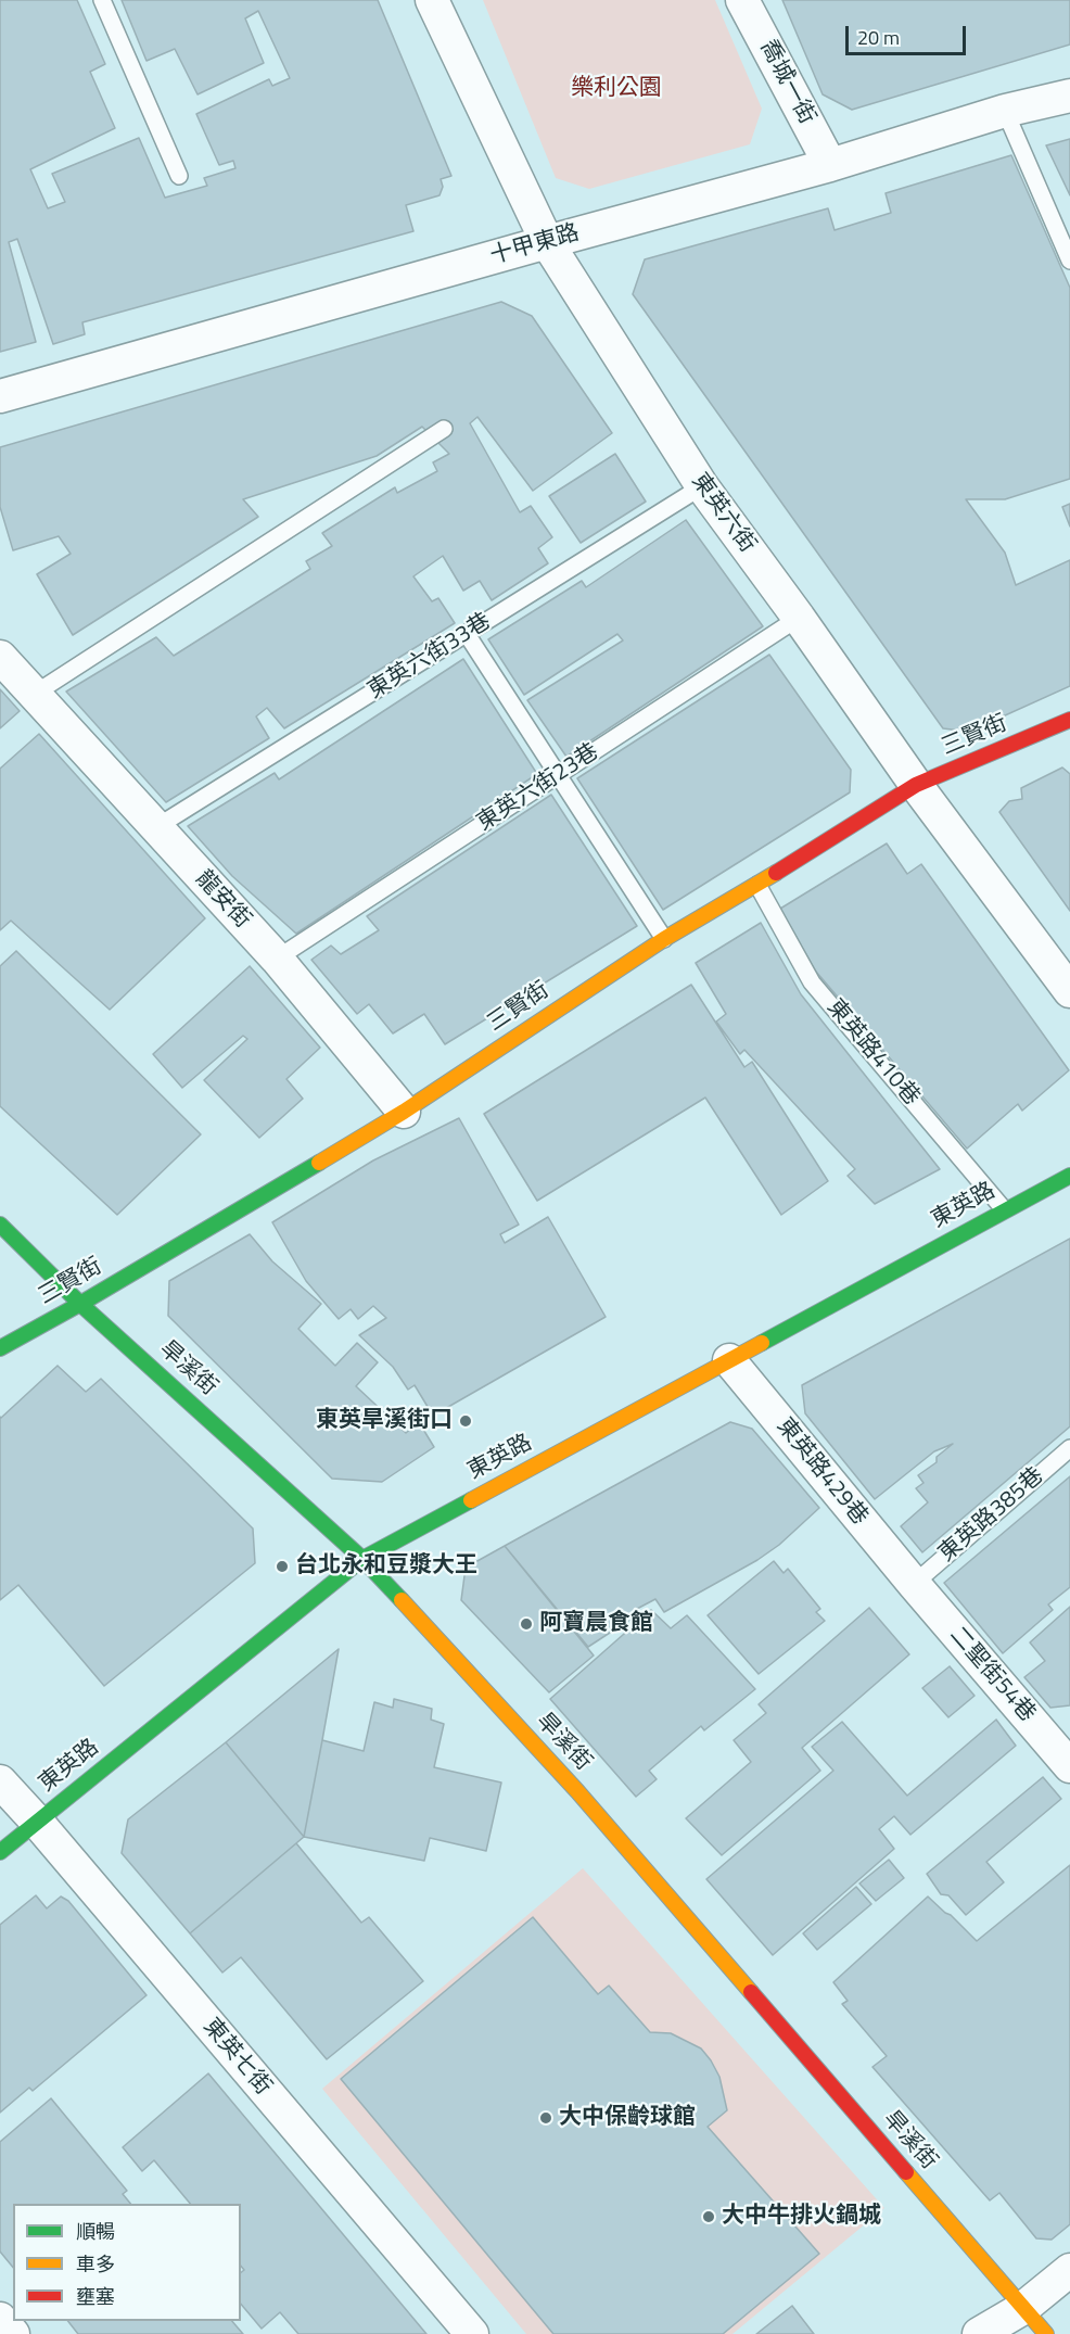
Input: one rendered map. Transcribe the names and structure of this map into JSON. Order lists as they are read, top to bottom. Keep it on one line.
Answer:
{"streets":{"street":["喬城一街","十甲東路","東英六街","三賢街","龍安街","東英路","旱溪街","東英路429巷","二聖街54巷","東英七街"],"lane":["東英六街33巷","東英六街23巷","東英路410巷","東英路385巷"]},"crossings":[["喬城一街","十甲東路"],["十甲東路","東英六街"],["東英六街","東英六街33巷"],["東英六街","三賢街"],["東英六街","東英六街23巷"],["東英六街33巷","龍安街"],["三賢街","龍安街"],["三賢街","東英路410巷"],["三賢街","旱溪街"],["東英六街23巷","龍安街"],["東英路410巷","東英路"],["東英路","旱溪街"],["東英路","東英路429巷"],["東英路","東英七街"],["東英路429巷","東英路385巷"],["東英路429巷","二聖街54巷"],["東英路385巷","二聖街54巷"]],"parks":["樂利公園"],"places":["東英旱溪街口","台北永和豆漿大王","阿寶晨食館","大中保齡球館","大中牛排火鍋城"],"legend":["順暢","車多","壅塞"],"scale_bar":"20 m"}
